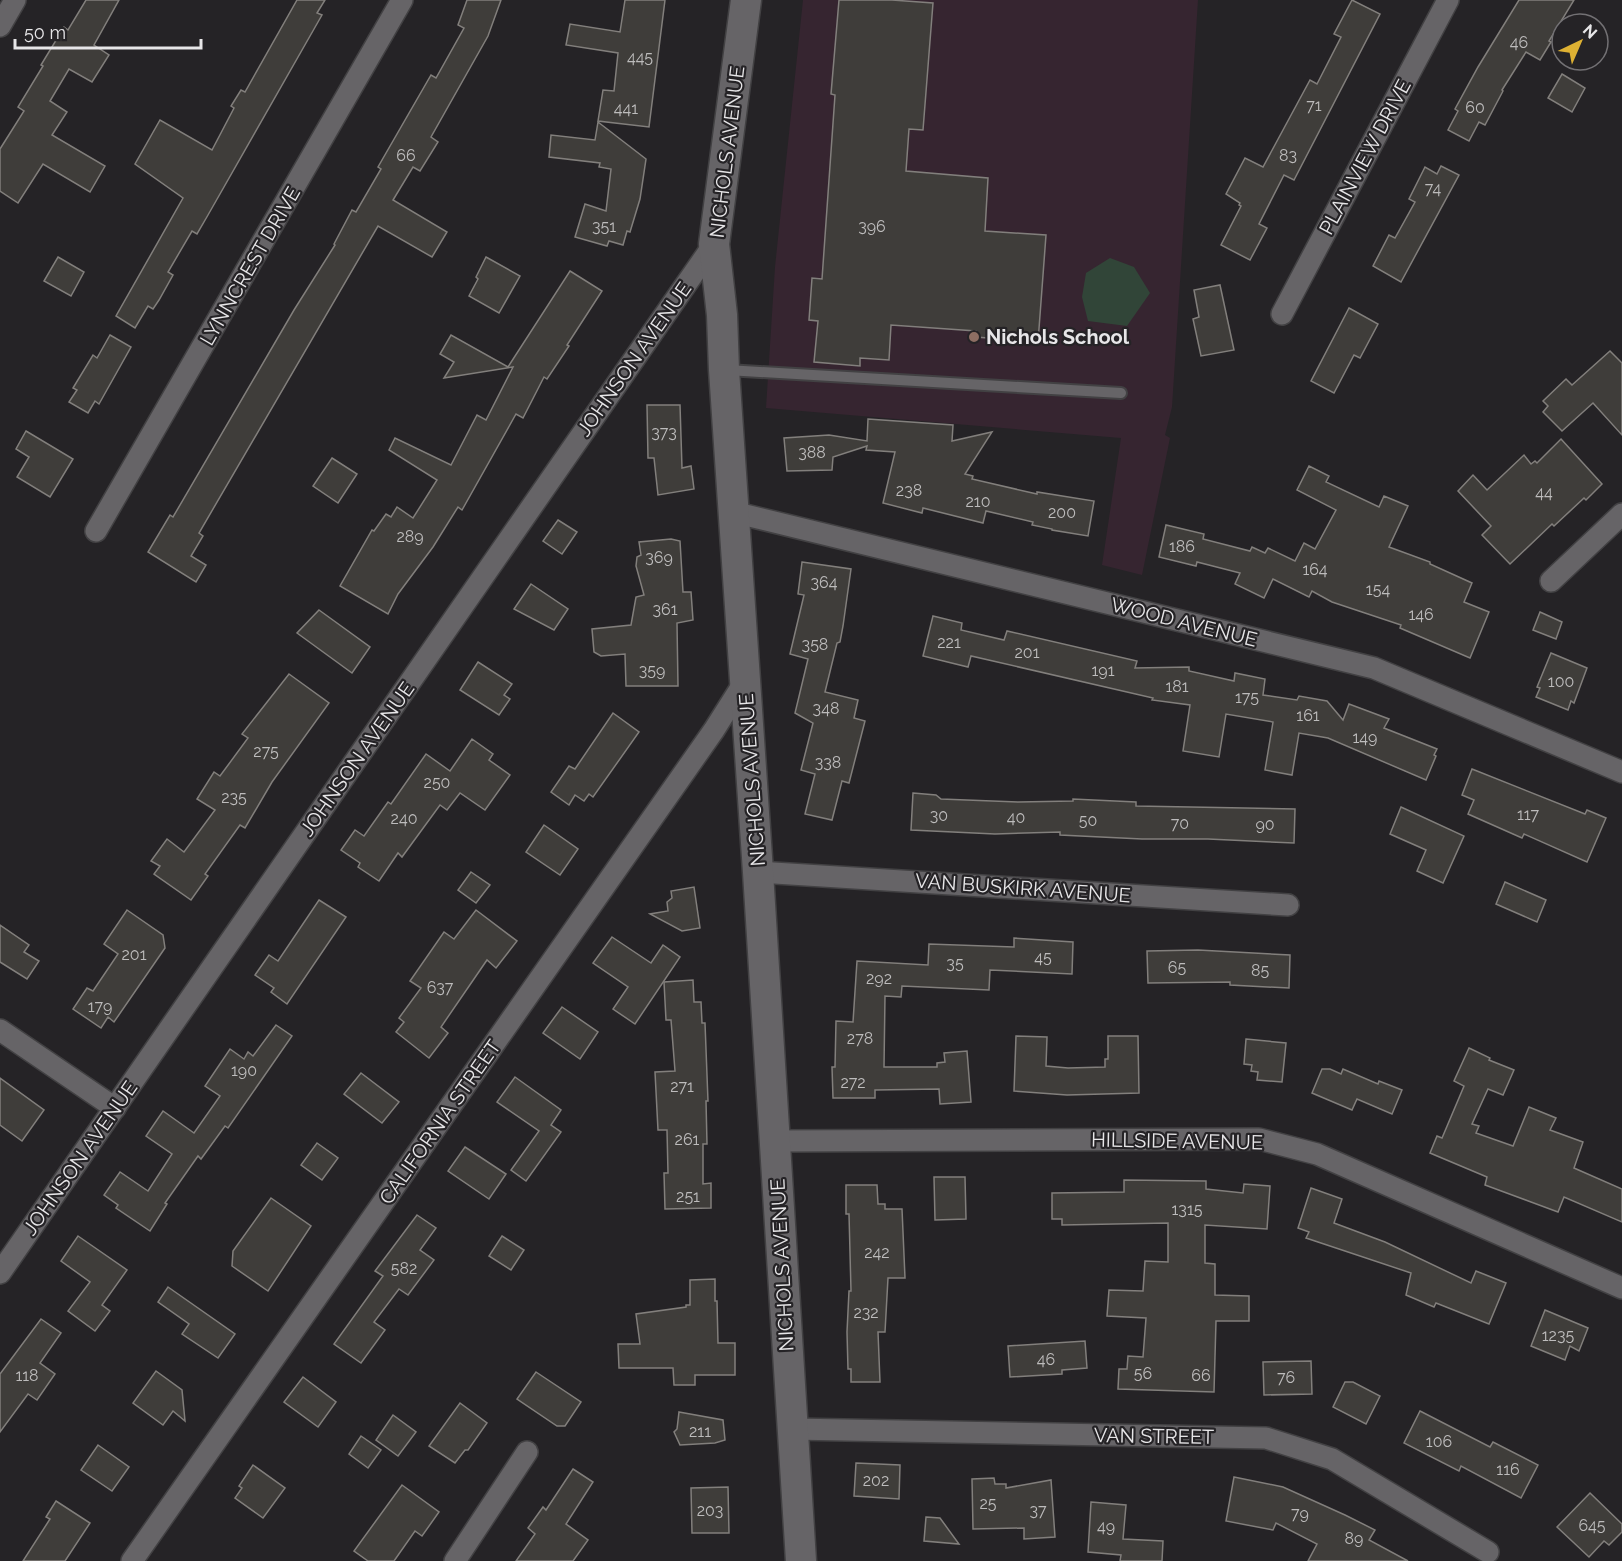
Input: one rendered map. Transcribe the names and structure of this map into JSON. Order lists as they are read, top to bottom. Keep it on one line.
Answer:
{"streets":{"main road":["NICHOLS AVENUE"],"street":["PLAINVIEW DRIVE","LYNNCREST DRIVE","JOHNSON AVENUE","WOOD AVENUE","VAN BUSKIRK AVENUE","CALIFORNIA STREET","HILLSIDE AVENUE","VAN STREET"]},"crossings":[["NICHOLS AVENUE","JOHNSON AVENUE"],["NICHOLS AVENUE","WOOD AVENUE"],["NICHOLS AVENUE","VAN BUSKIRK AVENUE"],["NICHOLS AVENUE","CALIFORNIA STREET"],["NICHOLS AVENUE","HILLSIDE AVENUE"],["NICHOLS AVENUE","VAN STREET"]],"places":["Nichols School"],"house_numbers":["46","445","71","60","441","66","83","74","351","396","373","388","238","44","210","200","289","186","369","164","364","154","361","146","221","358","201","359","191","100","181","175","348","161","149","275","338","250","235","117","30","40","240","50","70","90","201","45","35","65","85","292","637","179","278","190","272","271","261","251","1315","242","582","232","1235","46","56","118","66","76","211","106","116","202","25","203","37","79","645","49","89"],"scale_bar":"50 m","north":"top right"}
